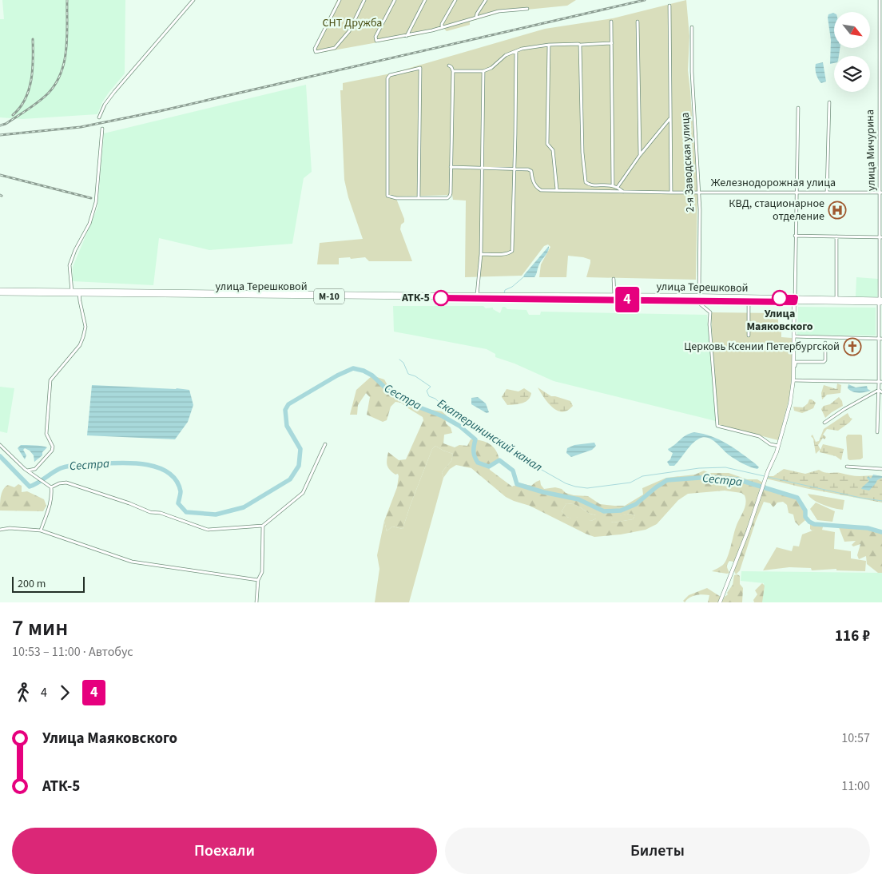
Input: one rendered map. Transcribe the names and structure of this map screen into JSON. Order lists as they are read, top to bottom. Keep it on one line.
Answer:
{"streets":{"highway":["улица Терешковой","М-10"],"street":["улица Мичурина","2-я Заводская улица","Железнодорожная улица"]},"crossings":[["улица Мичурина","Железнодорожная улица"],["улица Мичурина","улица Терешковой"],["2-я Заводская улица","Железнодорожная улица"],["2-я Заводская улица","улица Терешковой"]],"water":["Сестра","Екатерининский канал"],"parks":["СНТ Дружба"],"places":{"hospital":["КВД, стационарное отделение"],"other":["АТК-5","Улица Маяковского"],"church":["Церковь Ксении Петербургской"]},"lines":["bus line 4"],"scale_bar":"200 m","north":"bottom right","page":{"on_map":"4","scale":"200 m","heading":["7 мин","10:53 – 11:00 · Автобус","116 ₽"],"legs":["4","4"],"list":[{"name":"Улица Маяковского","value":"10:57"},{"name":"АТК-5","value":"11:00"}],"buttons":["Поехали","Билеты"]}}
